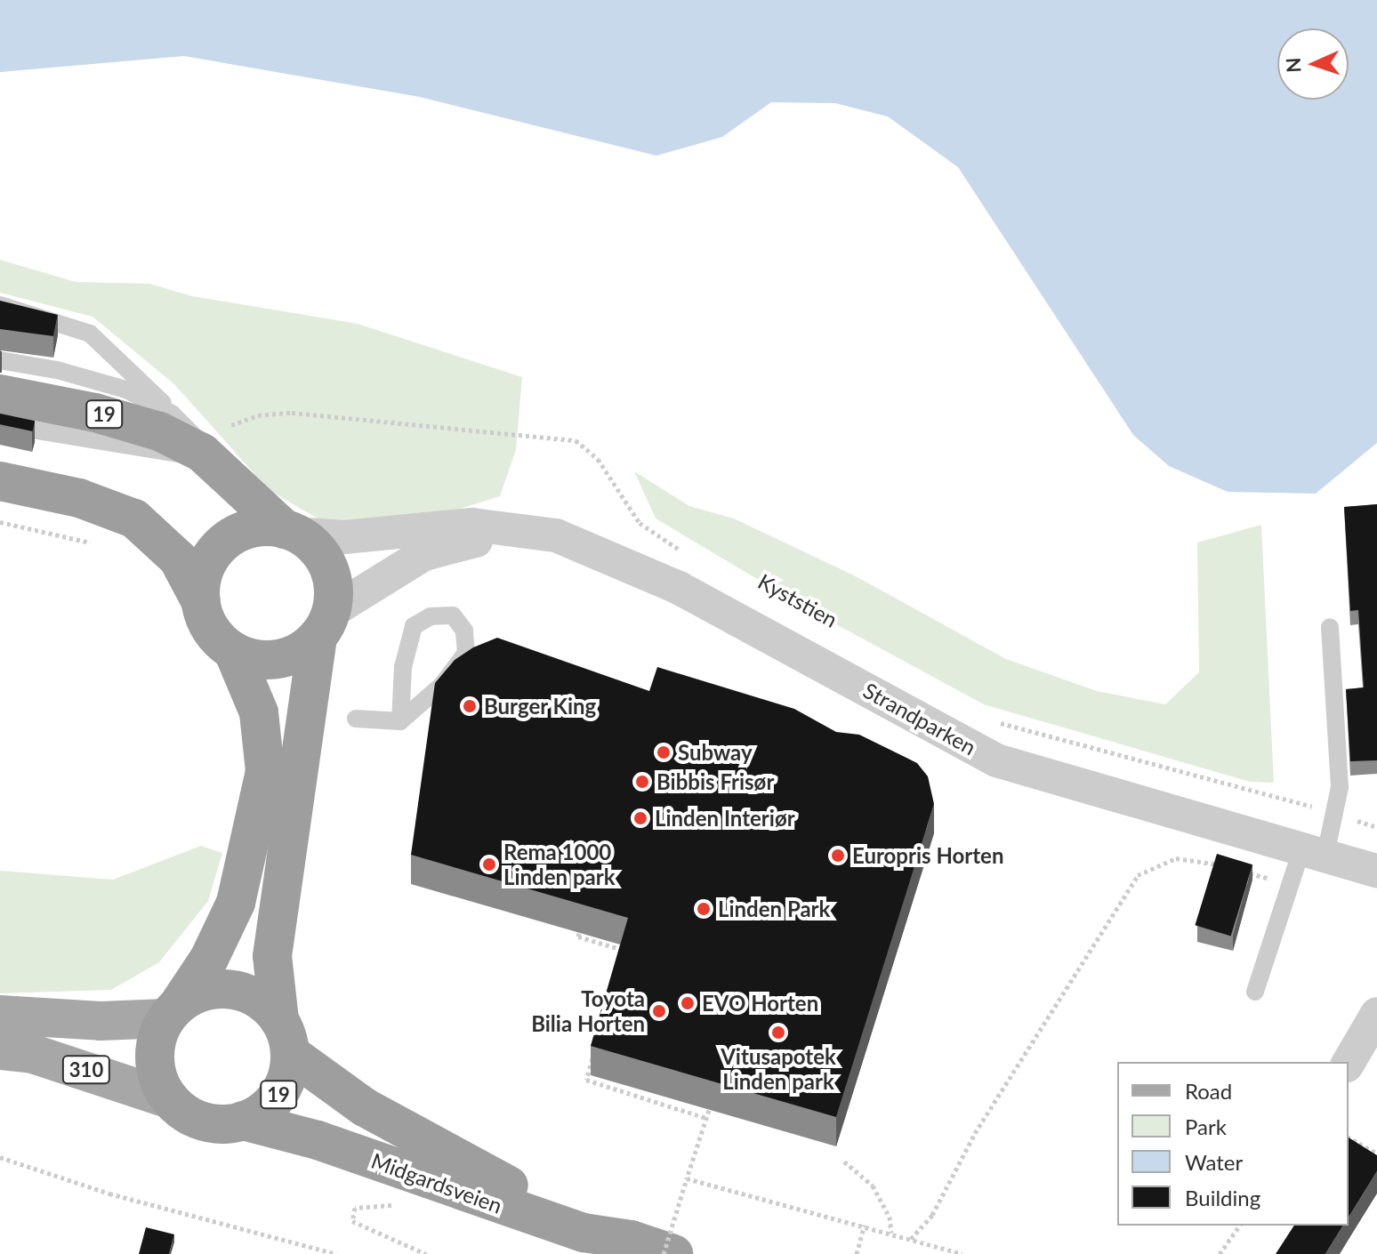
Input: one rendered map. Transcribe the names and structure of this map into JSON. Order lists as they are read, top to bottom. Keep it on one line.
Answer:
{"streets":{"highway":["19","Midgardsveien"],"main road":["310"],"street":["Strandparken"]},"crossings":[["19","Strandparken"],["19","310"],["19","Midgardsveien"],["310","Midgardsveien"]],"places":["Burger King","Subway","Bibbis Frisør","Linden Interiør","Europris Horten","Rema 1000 Linden park","Linden Park","EVO Horten","Toyota Bilia Horten","Vitusapotek Linden park"],"legend":["Road","Park","Water","Building"],"north":"left"}
